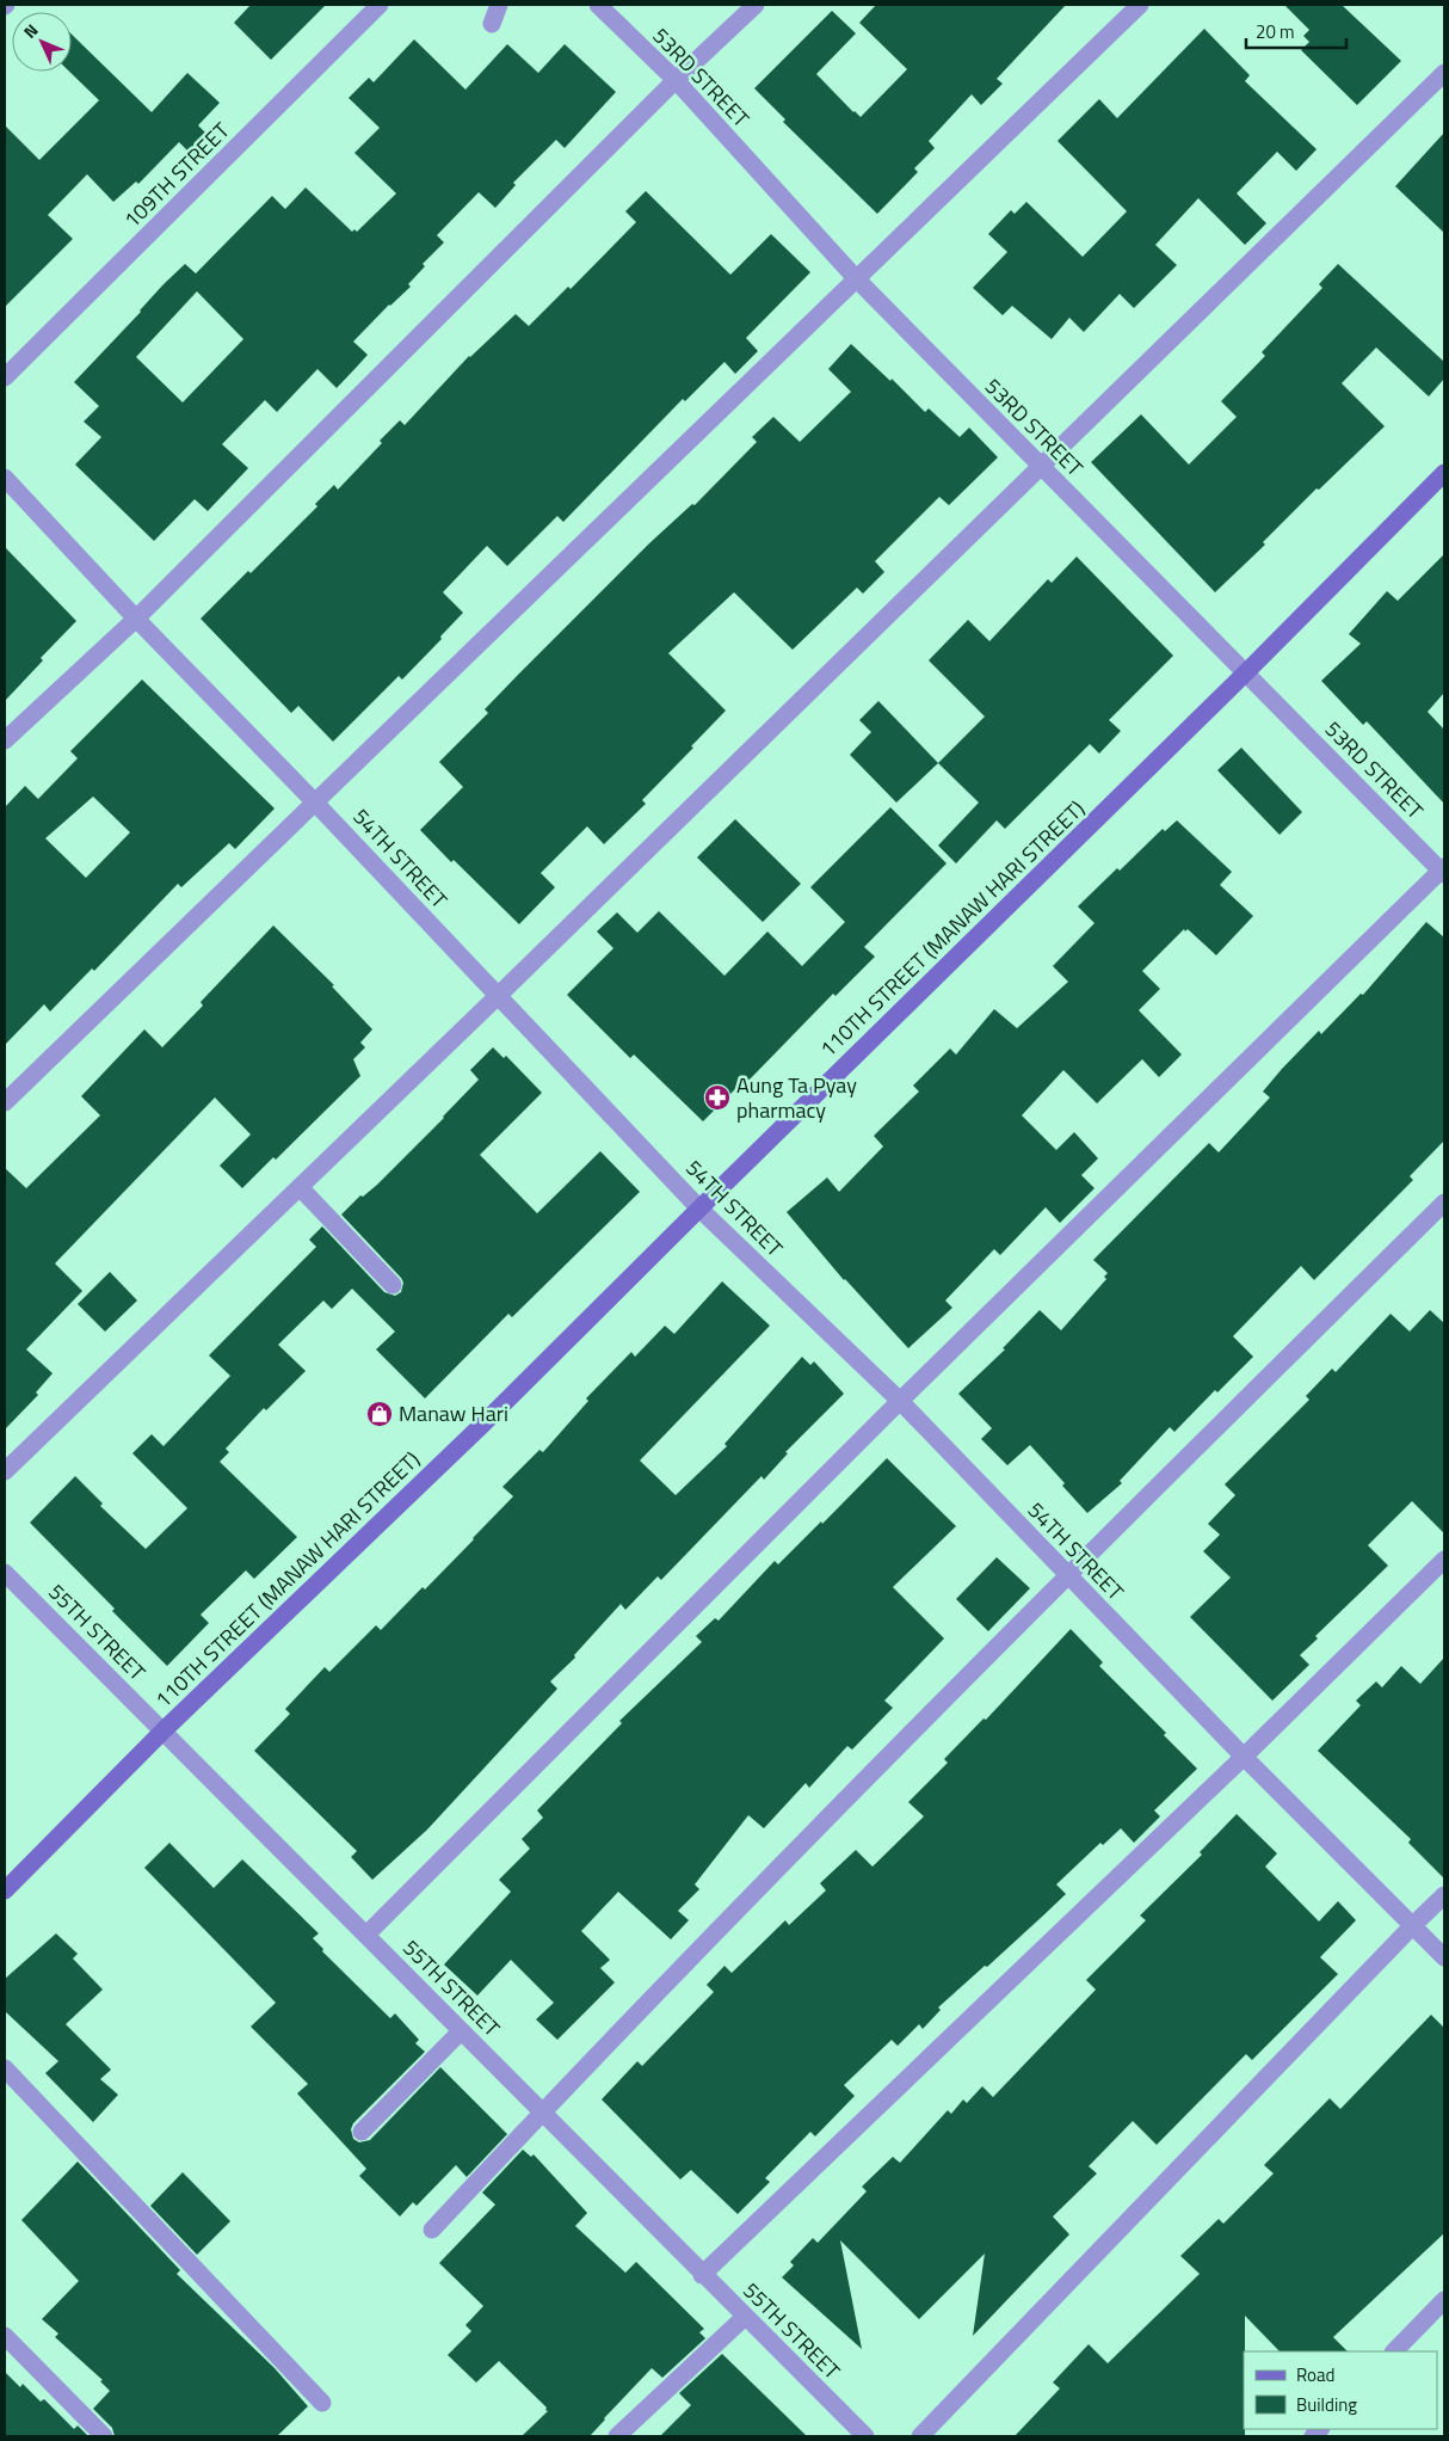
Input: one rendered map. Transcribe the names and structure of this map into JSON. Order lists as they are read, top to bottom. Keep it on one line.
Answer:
{"streets":{"main road":["110TH STREET (MANAW HARI STREET)"],"street":["53RD STREET","109TH STREET","54TH STREET","55TH STREET"]},"crossings":[["53RD STREET","110TH STREET (MANAW HARI STREET)"],["54TH STREET","110TH STREET (MANAW HARI STREET)"],["110TH STREET (MANAW HARI STREET)","55TH STREET"]],"places":{"pharmacy":["Aung Ta Pyay pharmacy"],"shop":["Manaw Hari"]},"legend":["Road","Building"],"scale_bar":"20 m","north":"top left"}
